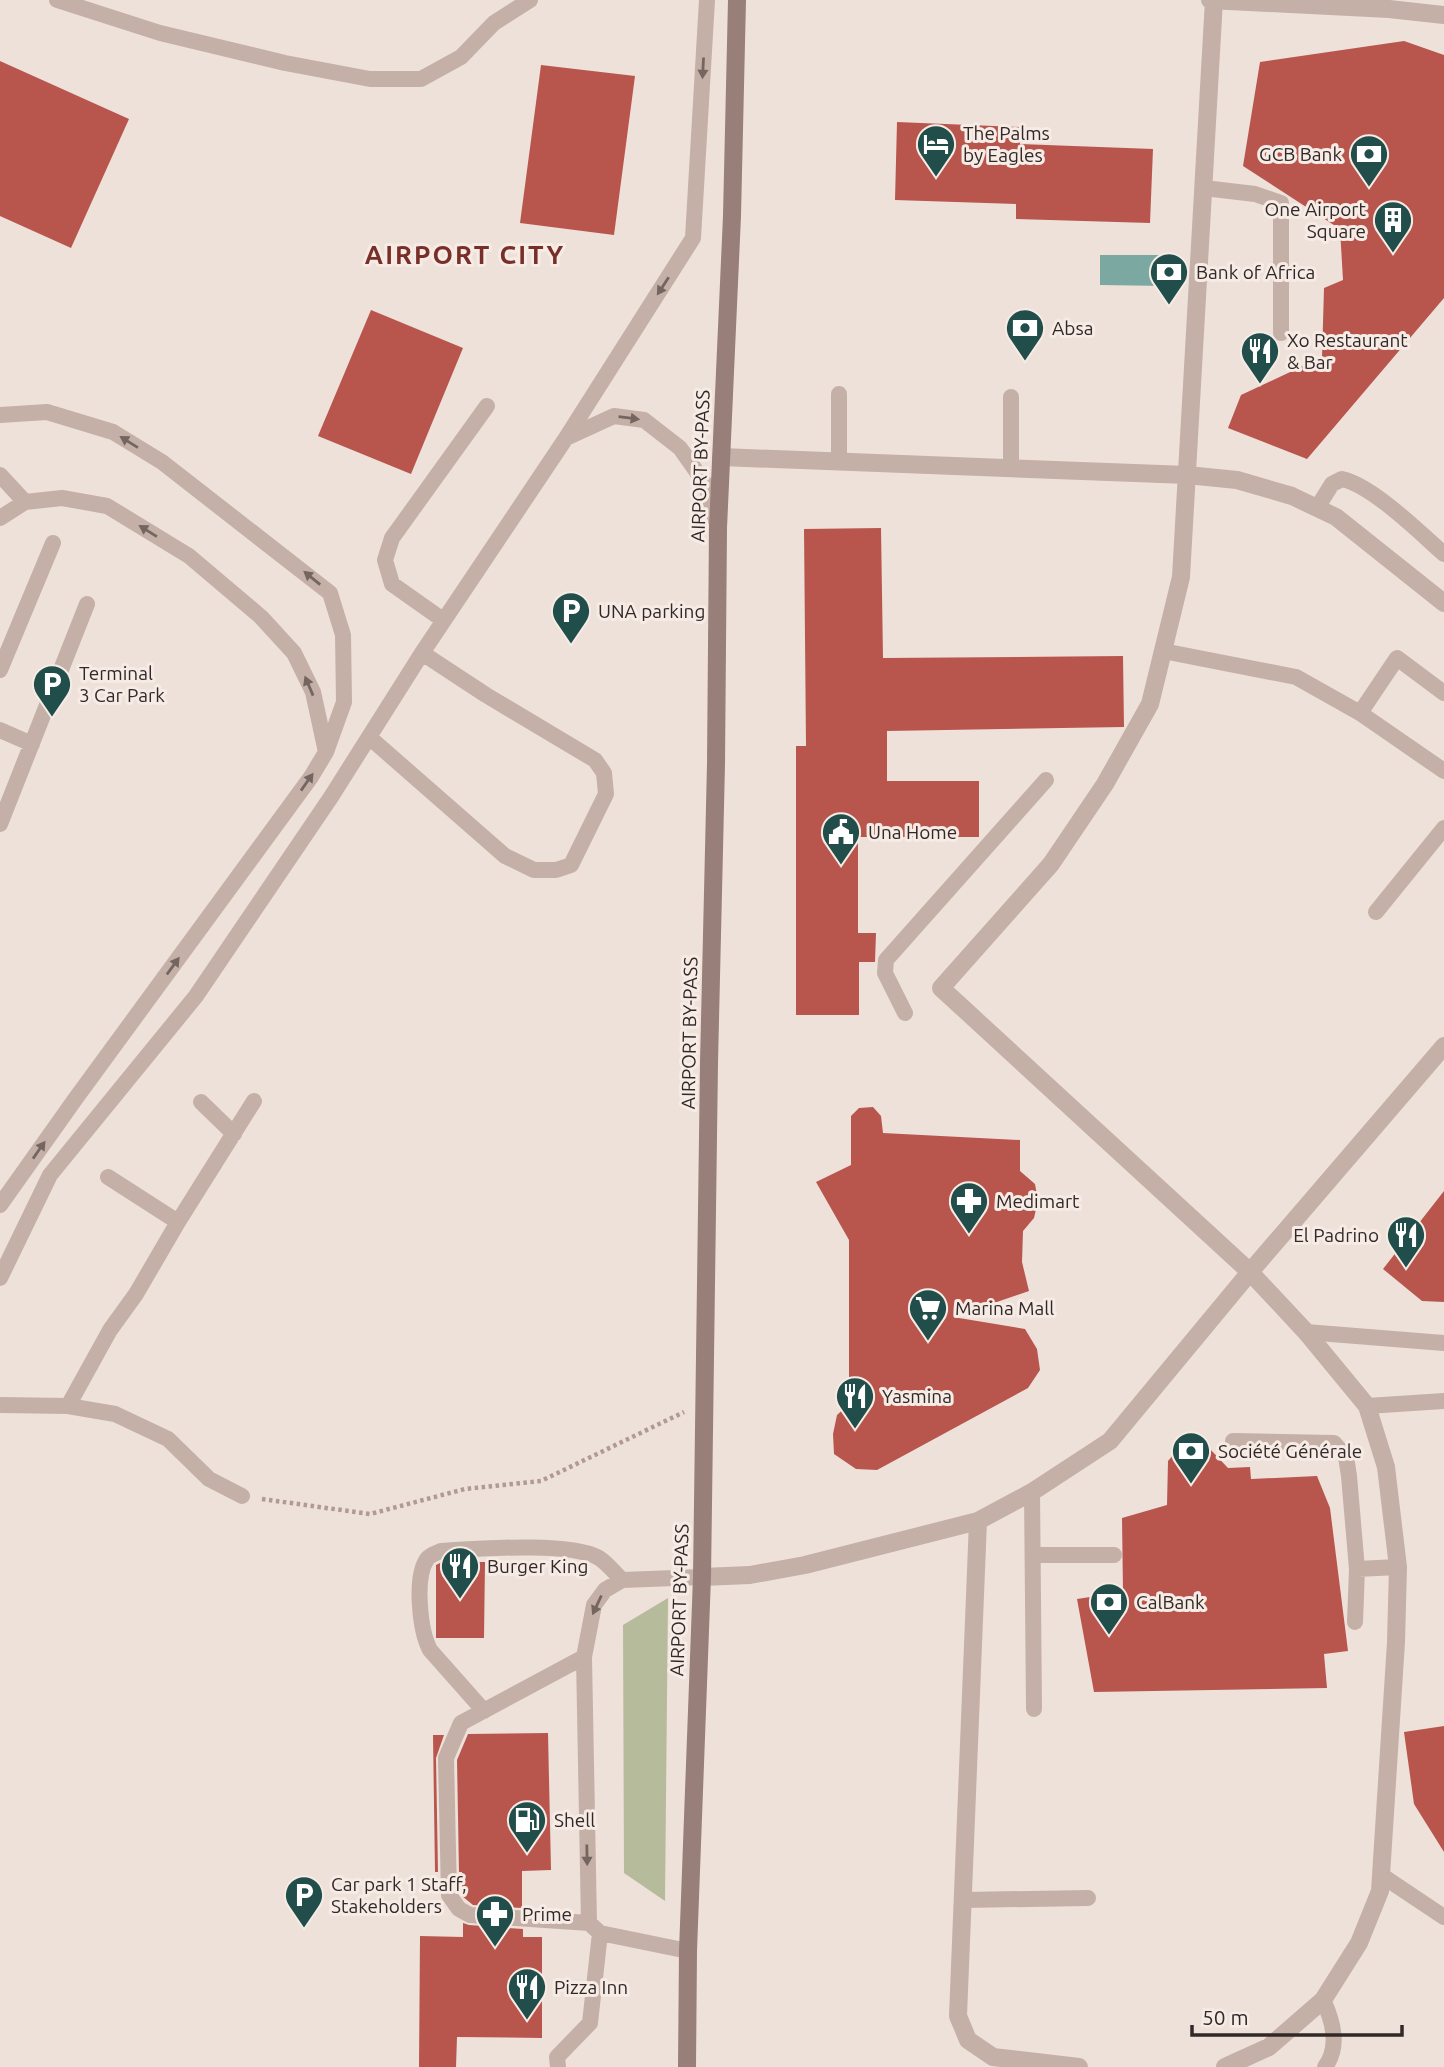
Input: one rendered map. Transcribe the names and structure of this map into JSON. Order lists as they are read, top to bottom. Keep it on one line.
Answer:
{"streets":{"main road":["AIRPORT BY-PASS"]},"districts":["AIRPORT CITY"],"places":{"hotel":["The Palms by Eagles"],"bank":["GCB Bank","Bank of Africa","Absa","Société Générale","CalBank"],"building":["One Airport Square"],"restaurant":["Xo Restaurant & Bar","El Padrino","Yasmina","Burger King","Pizza Inn"],"parking":["UNA parking","Terminal 3 Car Park","Car park 1 Staff, Stakeholders"],"public building":["Una Home"],"pharmacy":["Medimart","Prime"],"supermarket":["Marina Mall"],"fuel station":["Shell"]},"scale_bar":"50 m"}
